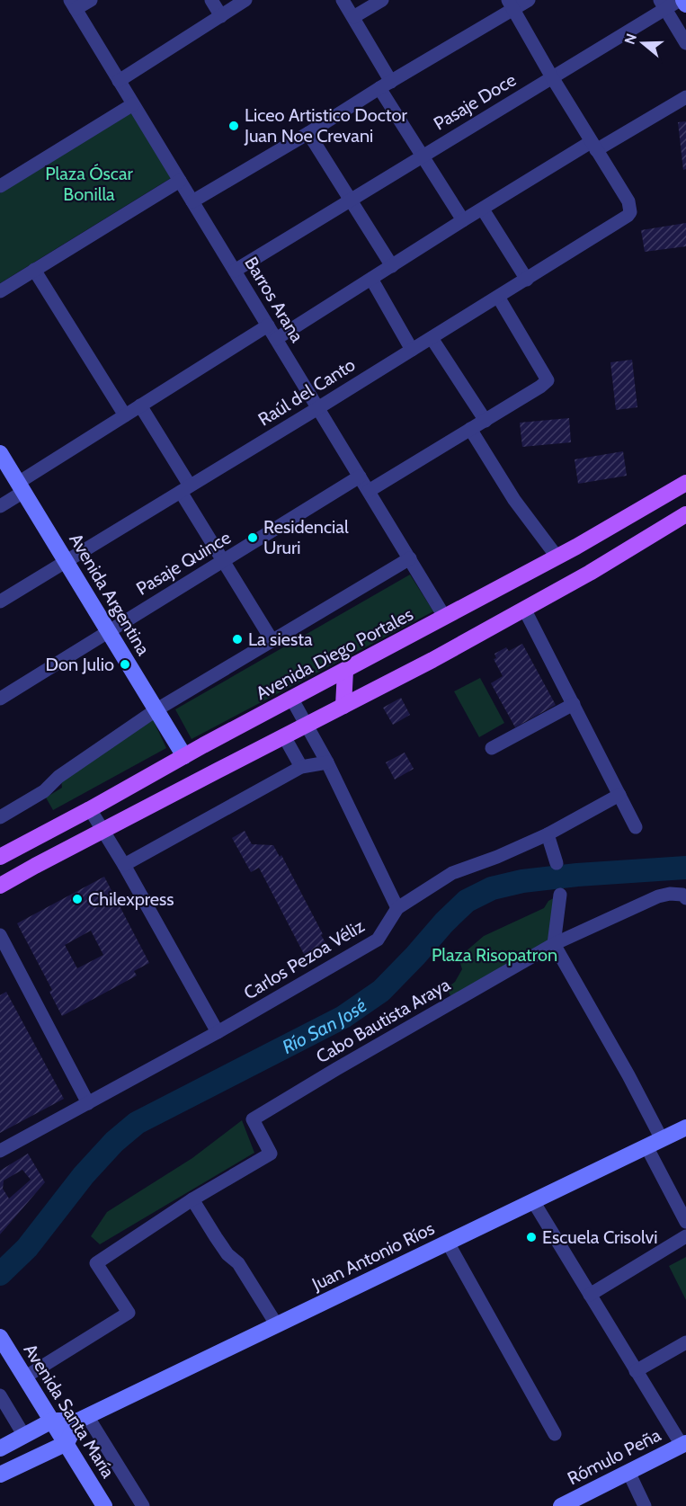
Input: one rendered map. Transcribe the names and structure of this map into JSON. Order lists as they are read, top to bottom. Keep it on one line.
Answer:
{"streets":{"main road":["Avenida Argentina","Avenida Diego Portales","Juan Antonio Ríos","Avenida Santa María","Rómulo Peña"],"street":["Pasaje Doce","Barros Arana","Raúl del Canto","Pasaje Quince","Carlos Pezoa Véliz","Cabo Bautista Araya"]},"crossings":[["Pasaje Doce","Barros Arana"],["Barros Arana","Raúl del Canto"],["Barros Arana","Pasaje Quince"],["Barros Arana","Avenida Diego Portales"],["Raúl del Canto","Avenida Argentina"],["Pasaje Quince","Avenida Argentina"],["Avenida Argentina","Avenida Diego Portales"],["Juan Antonio Ríos","Avenida Santa María"]],"water":["Río San José"],"parks":["Plaza Óscar Bonilla","Plaza Risopatron"],"places":["Liceo Artistico Doctor Juan Noe Crevani","Residencial Ururi","La siesta","Don Julio","Chilexpress","Escuela Crisolvi"],"north":"left"}
